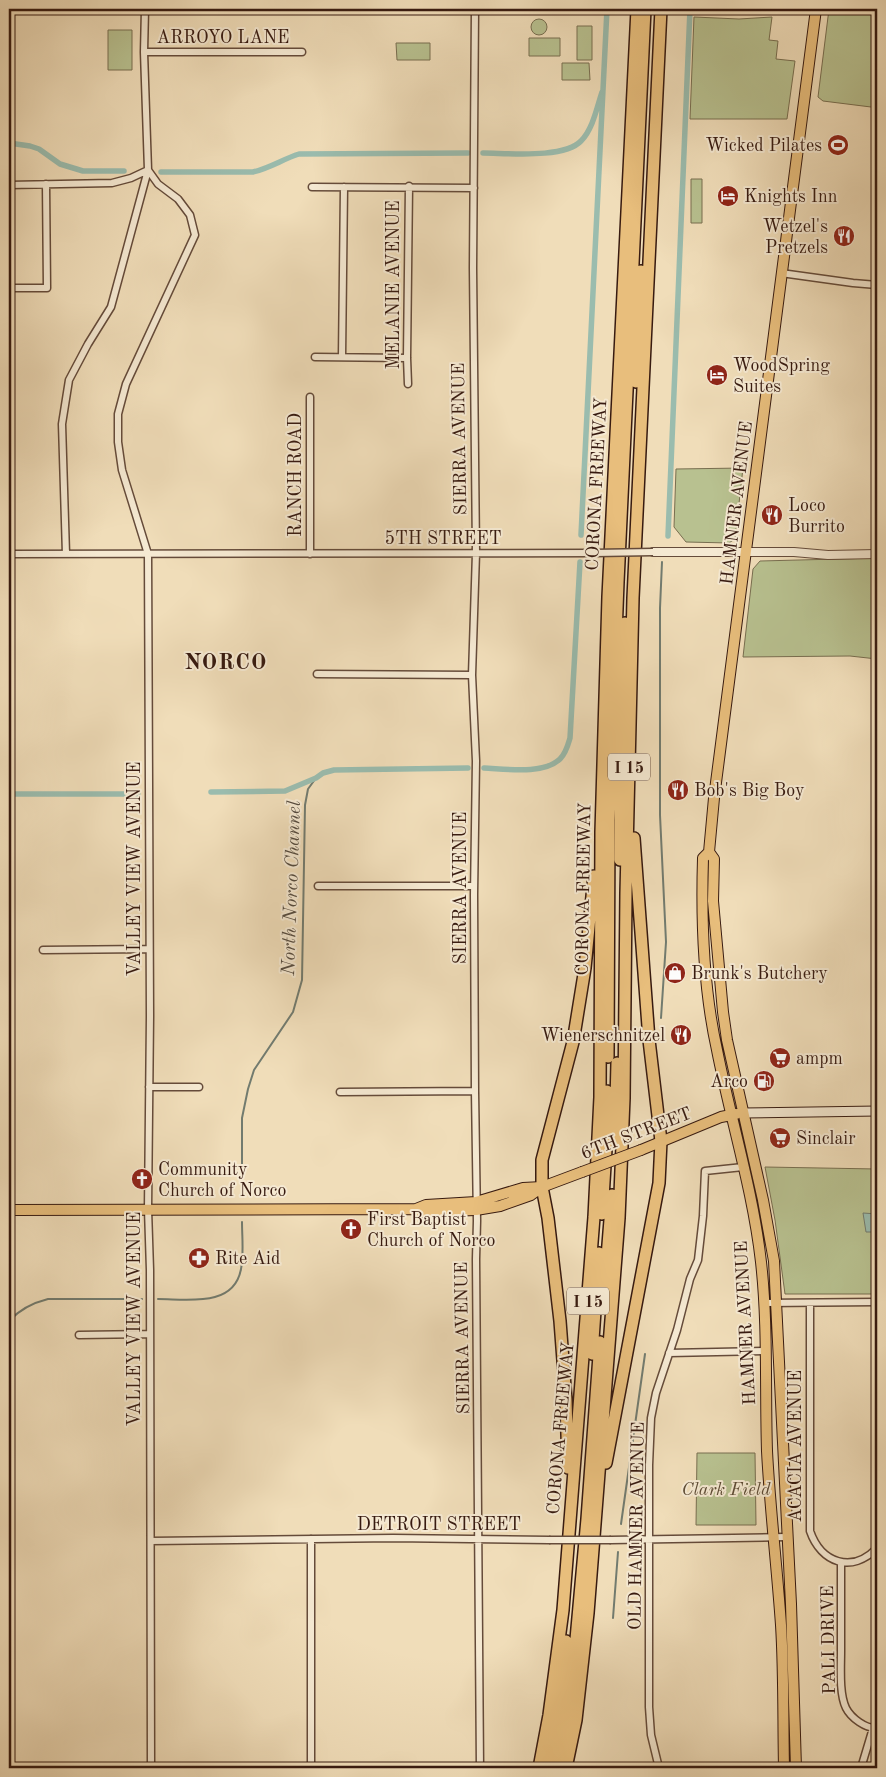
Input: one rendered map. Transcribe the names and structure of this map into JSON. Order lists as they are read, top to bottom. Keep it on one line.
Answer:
{"streets":{"highway":["CORONA FREEWAY","I 15"],"main road":["HAMNER AVENUE","6TH STREET"],"street":["ARROYO LANE","MELANIE AVENUE","SIERRA AVENUE","RANCH ROAD","5TH STREET","VALLEY VIEW AVENUE","ACACIA AVENUE","DETROIT STREET","OLD HAMNER AVENUE","PALI DRIVE"]},"crossings":[["SIERRA AVENUE","5TH STREET"],["SIERRA AVENUE","6TH STREET"],["SIERRA AVENUE","DETROIT STREET"],["RANCH ROAD","5TH STREET"],["HAMNER AVENUE","5TH STREET"],["HAMNER AVENUE","6TH STREET"],["HAMNER AVENUE","DETROIT STREET"],["HAMNER AVENUE","OLD HAMNER AVENUE"],["5TH STREET","VALLEY VIEW AVENUE"],["VALLEY VIEW AVENUE","6TH STREET"],["VALLEY VIEW AVENUE","DETROIT STREET"],["ACACIA AVENUE","PALI DRIVE"],["DETROIT STREET","OLD HAMNER AVENUE"]],"districts":["NORCO"],"water":["North Norco Channel"],"parks":["Clark Field"],"places":{"sports":["Wicked Pilates"],"hotel":["Knights Inn","WoodSpring Suites"],"restaurant":["Wetzel's Pretzels","Loco Burrito","Bob's Big Boy","Wienerschnitzel"],"shop":["Brunk's Butchery"],"supermarket":["ampm","Sinclair"],"fuel station":["Arco"],"church":["Community Church of Norco","First Baptist Church of Norco"],"pharmacy":["Rite Aid"]}}
